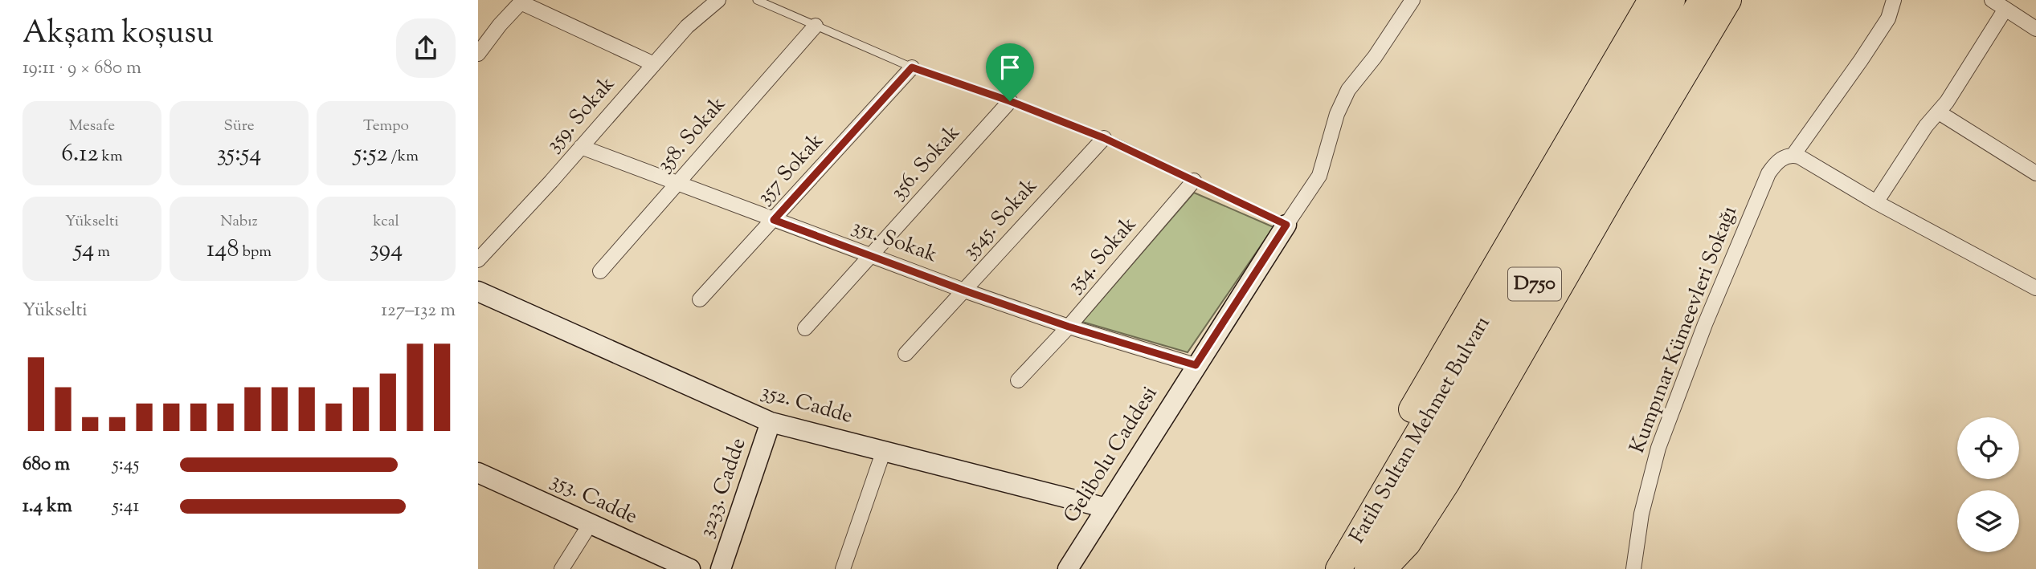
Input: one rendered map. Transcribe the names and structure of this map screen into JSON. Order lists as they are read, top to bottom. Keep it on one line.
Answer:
{"streets":{"highway":["D750","Fatih Sultan Mehmet Bulvarı"],"street":["359. Sokak","358. Sokak","356. Sokak","357 Sokak","3545. Sokak","351. Sokak","354. Sokak","Kumpınar Kümeevleri Sokağı","352. Cadde","Gelibolu Caddesi","3233. Cadde","353. Cadde"]},"crossings":[["359. Sokak","351. Sokak"],["358. Sokak","351. Sokak"],["356. Sokak","351. Sokak"],["357 Sokak","351. Sokak"],["3545. Sokak","351. Sokak"],["351. Sokak","354. Sokak"],["351. Sokak","Gelibolu Caddesi"],["352. Cadde","Gelibolu Caddesi"],["352. Cadde","3233. Cadde"]],"page":{"heading":["Akşam koşusu","19:11 · 9 × 680 m"],"stats":[["Mesafe","6.12 km"],["Süre","35:54"],["Tempo","5:52 /km"],["Yükselti","54 m"],["Nabız","148 bpm"],["kcal","394"]],"chart":["Yükselti","127–132 m"],"list":[{"name":"680 m","note":"5:45"},{"name":"1.4 km","note":"5:41"}]}}
